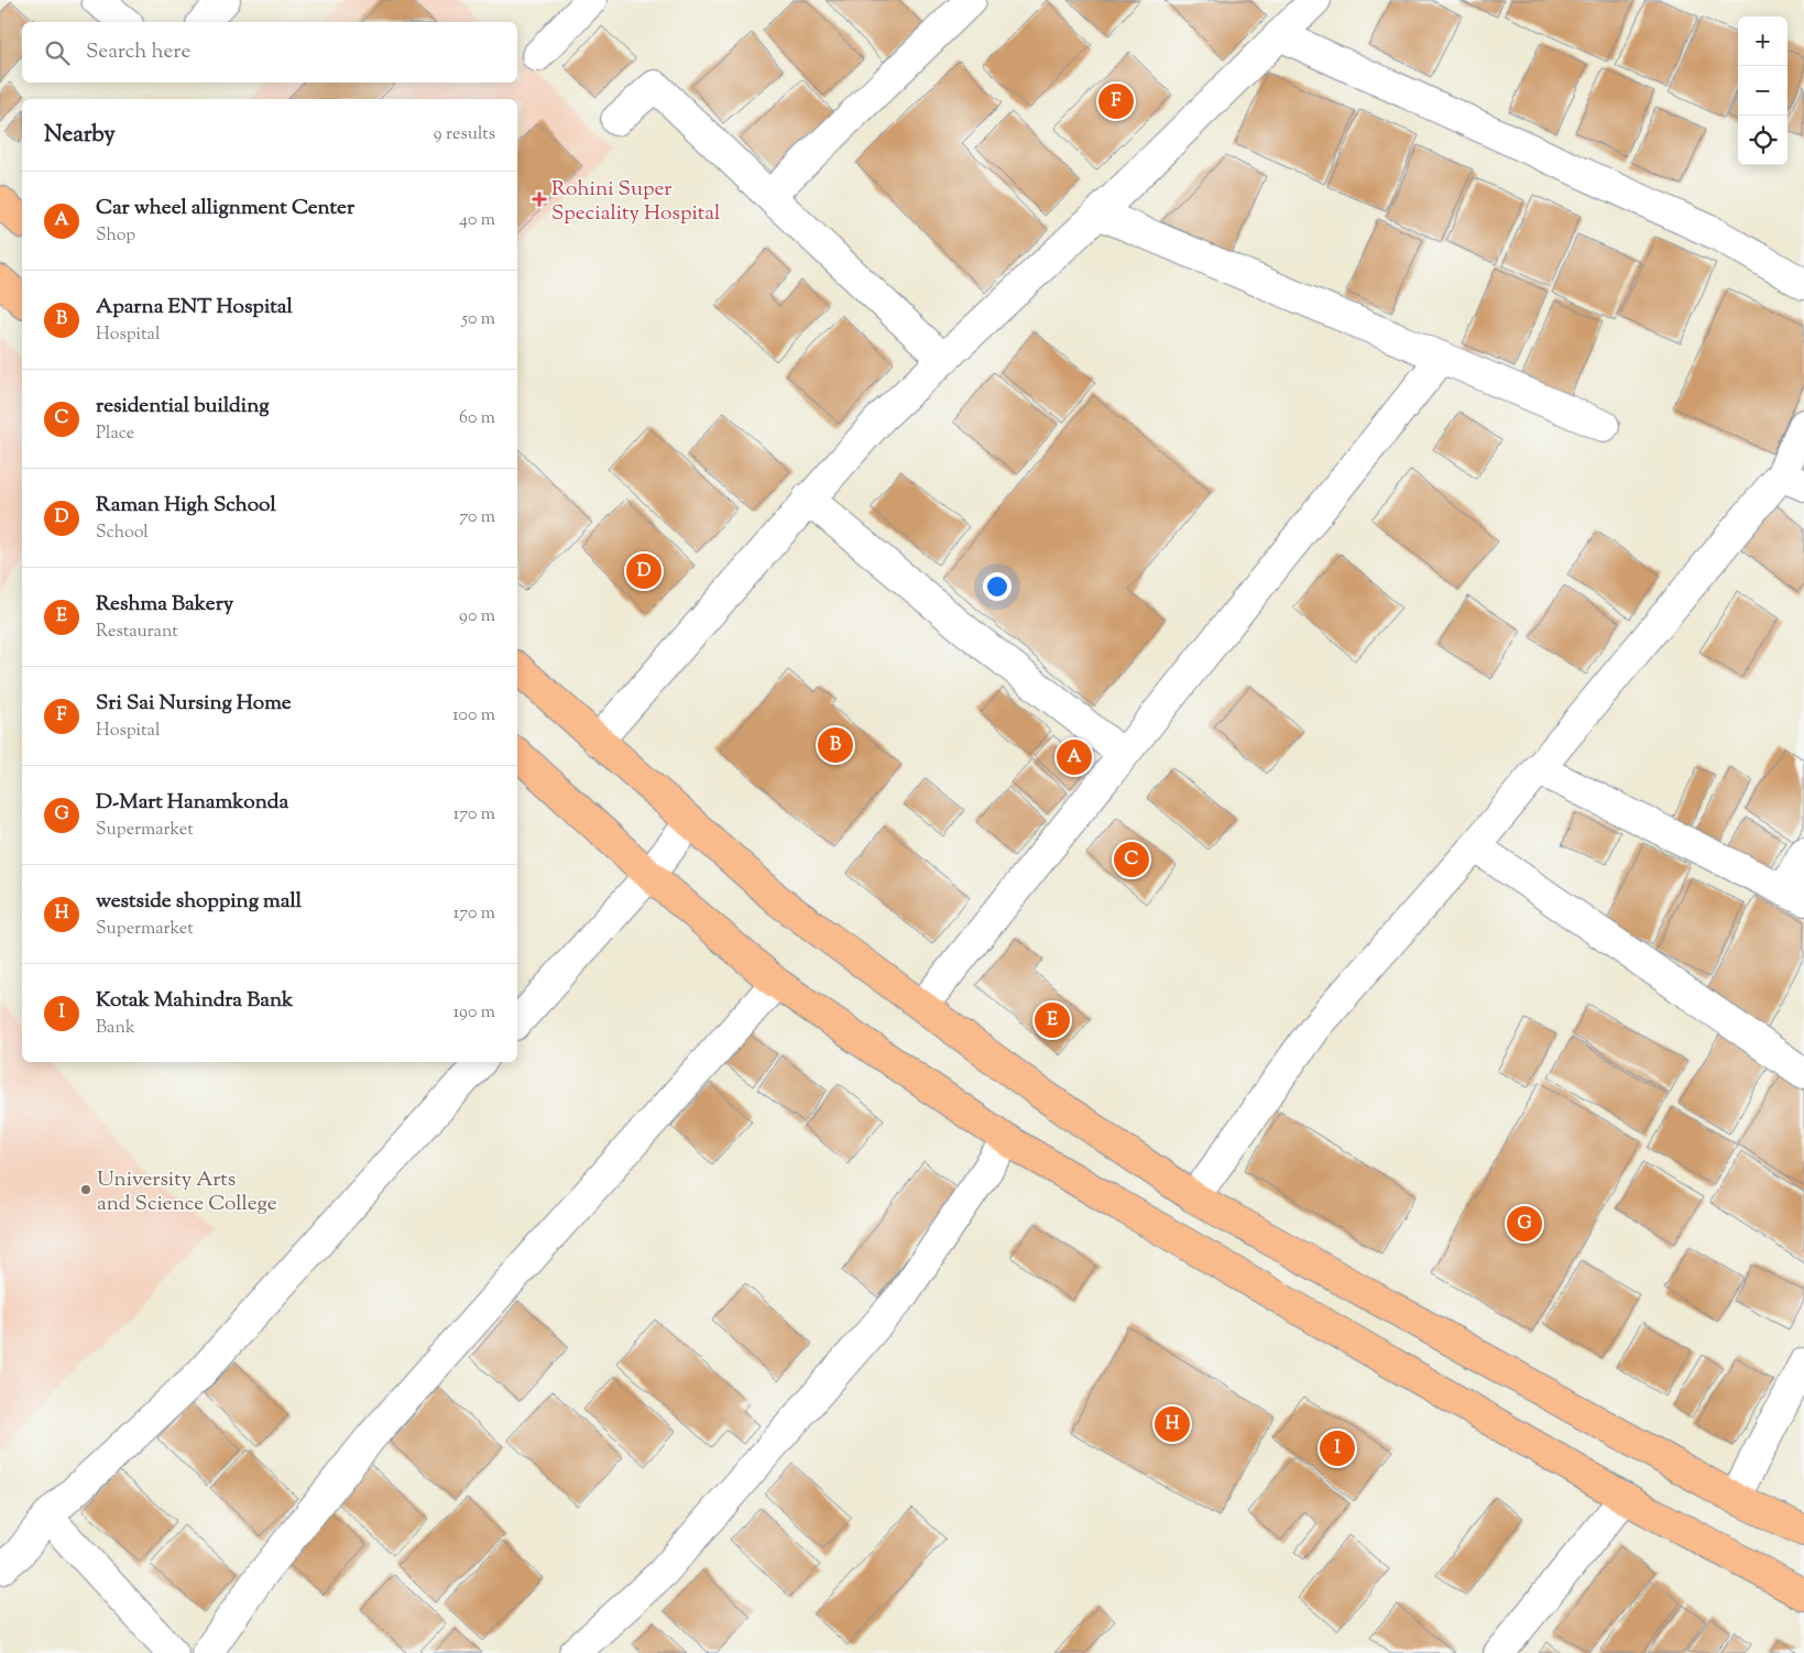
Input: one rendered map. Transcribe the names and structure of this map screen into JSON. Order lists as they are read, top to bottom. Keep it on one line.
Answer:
{"places":{"health":["Rohini Super Speciality Hospital"],"other":["University Arts and Science College"]},"page":{"map_buttons":["+","−"],"search":"Search here","pins":["F","D","B","A","C","E","G","H","I"],"heading":["Nearby","9 results"],"list":[{"mark":"A","name":"Car wheel allignment Center","note":"Shop","value":"40 m"},{"mark":"B","name":"Aparna ENT Hospital","note":"Hospital","value":"50 m"},{"mark":"C","name":"residential building","note":"Place","value":"60 m"},{"mark":"D","name":"Raman High School","note":"School","value":"70 m"},{"mark":"E","name":"Reshma Bakery","note":"Restaurant","value":"90 m"},{"mark":"F","name":"Sri Sai Nursing Home","note":"Hospital","value":"100 m"},{"mark":"G","name":"D-Mart Hanamkonda","note":"Supermarket","value":"170 m"},{"mark":"H","name":"westside shopping mall","note":"Supermarket","value":"170 m"},{"mark":"I","name":"Kotak Mahindra Bank","note":"Bank","value":"190 m"}]}}
